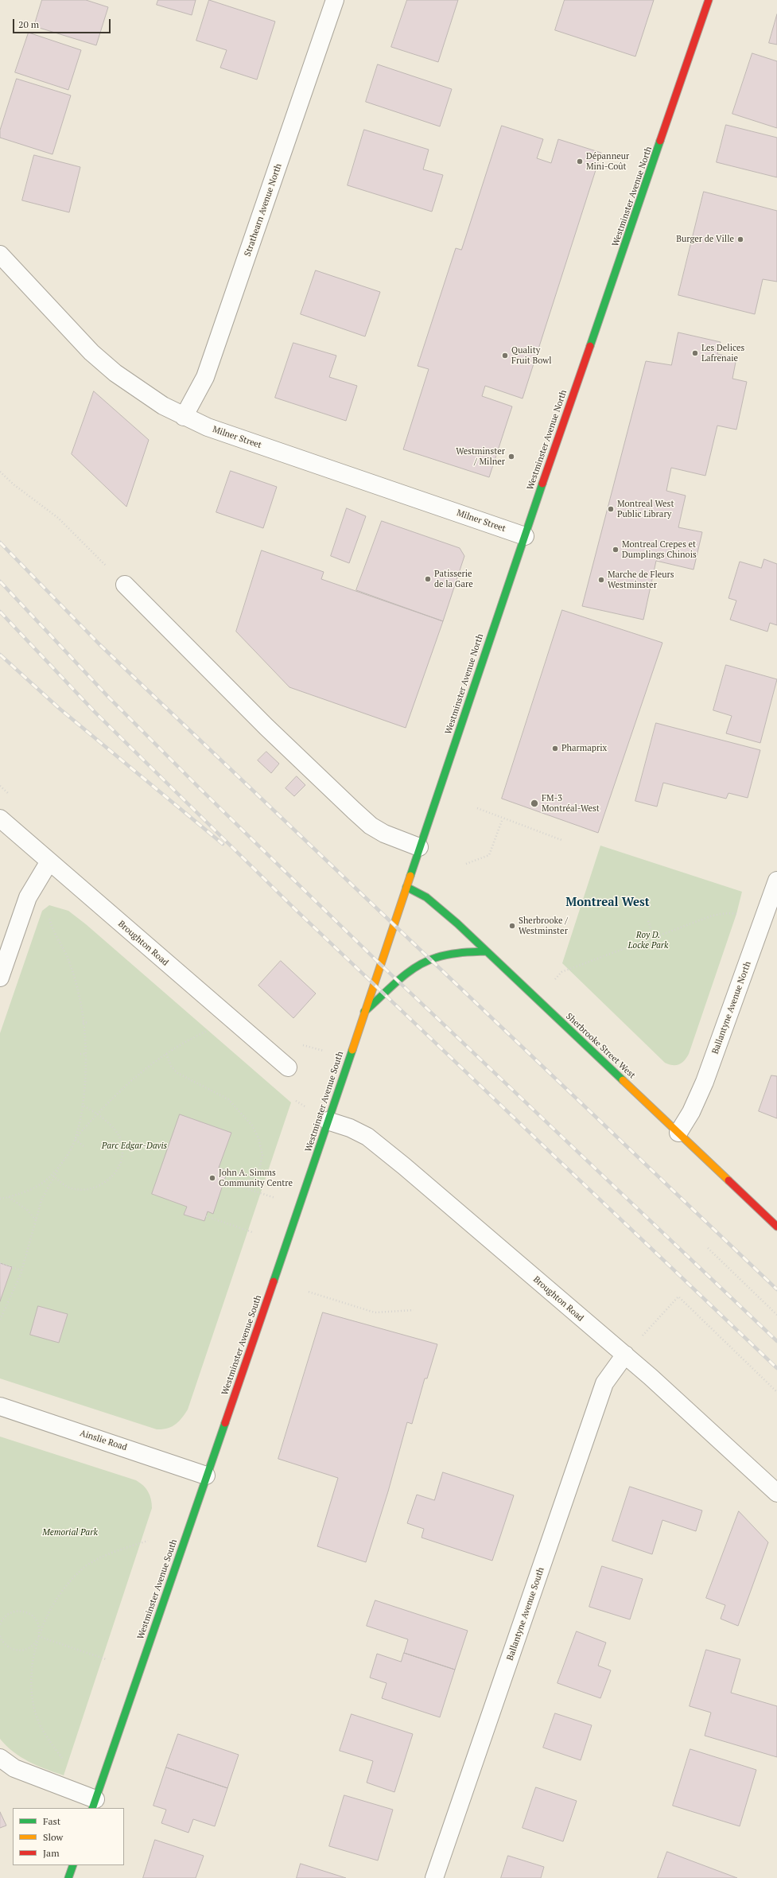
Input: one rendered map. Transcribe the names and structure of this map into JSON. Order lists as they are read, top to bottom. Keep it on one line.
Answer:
{"streets":{"main road":["Westminster Avenue North","Sherbrooke Street West","Westminster Avenue South"],"street":["Strathearn Avenue North","Milner Street","Broughton Road","Ballantyne Avenue North","Ainslie Road","Ballantyne Avenue South"]},"crossings":[["Westminster Avenue North","Milner Street"],["Westminster Avenue North","Sherbrooke Street West"],["Westminster Avenue North","Westminster Avenue South"],["Strathearn Avenue North","Milner Street"],["Broughton Road","Westminster Avenue South"],["Broughton Road","Ballantyne Avenue South"],["Ballantyne Avenue North","Sherbrooke Street West"],["Sherbrooke Street West","Westminster Avenue South"],["Westminster Avenue South","Ainslie Road"]],"districts":["Montreal West"],"parks":["Roy D. Locke Park","Parc Edgar-Davis","Memorial Park"],"places":["Dépanneur Mini-Coût","Burger de Ville","Les Delices Lafrenaie","Quality Fruit Bowl","Westminster / Milner","Montreal West Public Library","Montreal Crepes et Dumplings Chinois","Patisserie de la Gare","Marche de Fleurs Westminster","Pharmaprix","FM-3 Montréal-West","Sherbrooke / Westminster","John A. Simms Community Centre"],"legend":["Fast","Slow","Jam"],"scale_bar":"20 m"}
